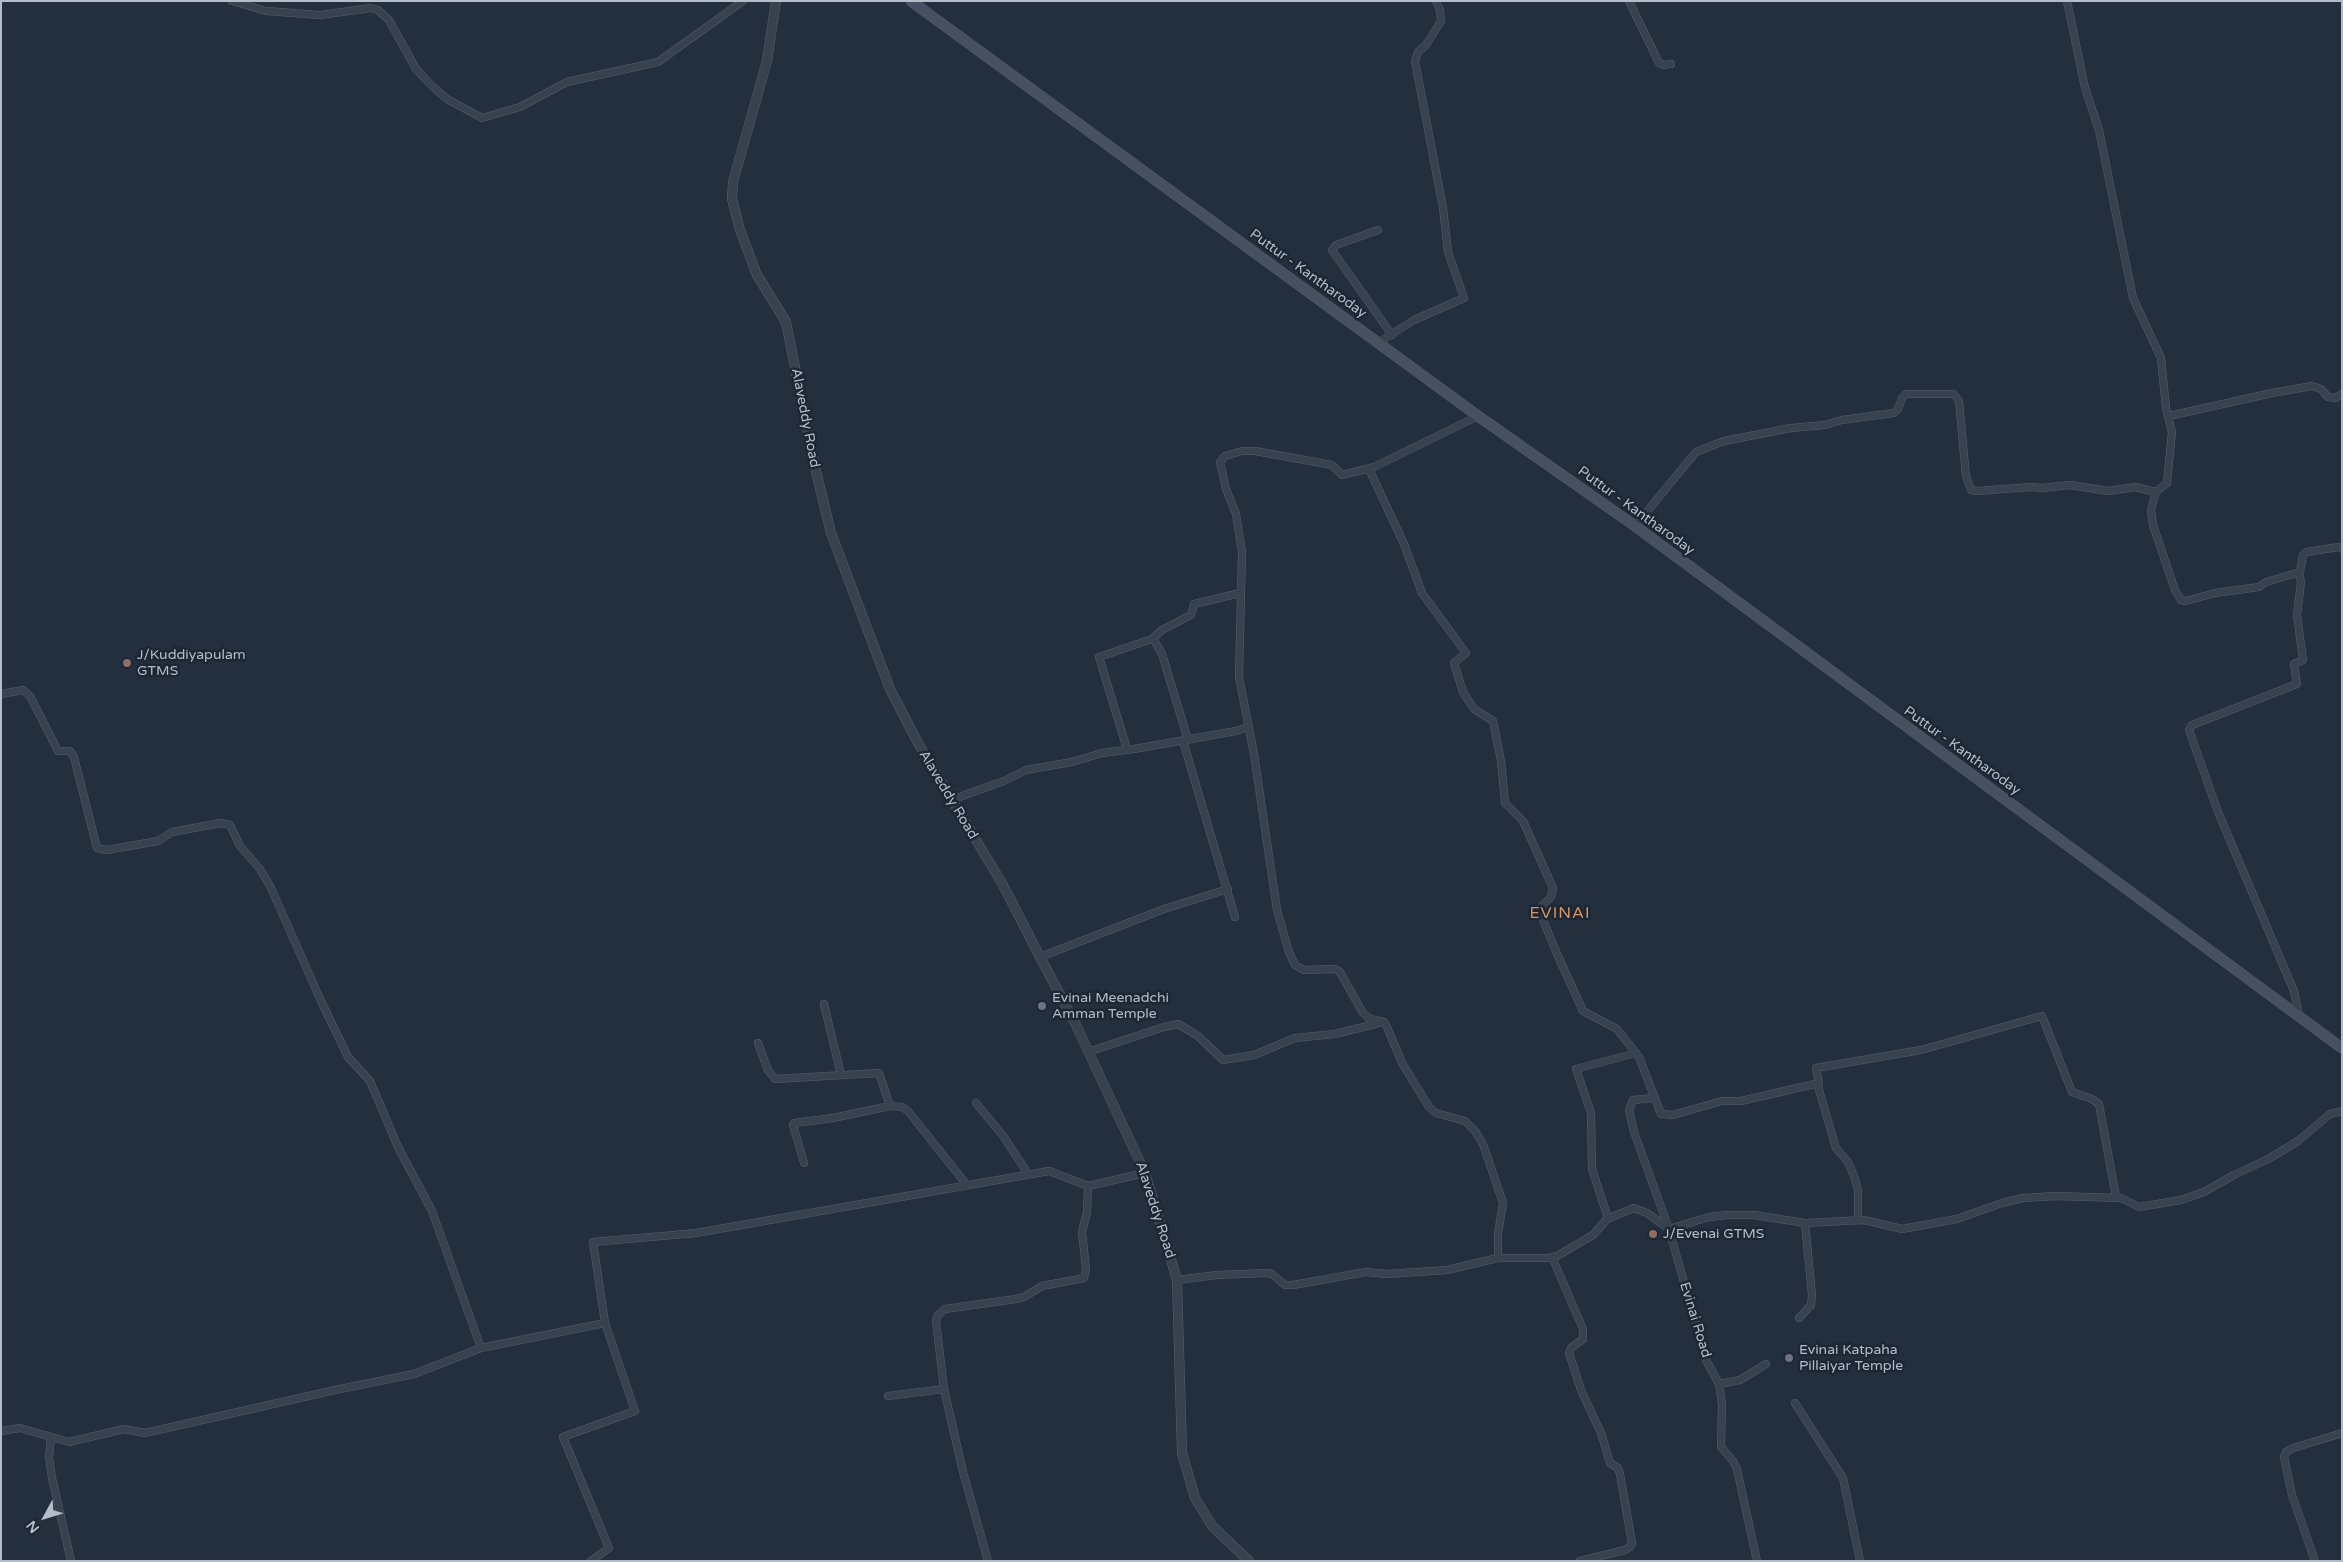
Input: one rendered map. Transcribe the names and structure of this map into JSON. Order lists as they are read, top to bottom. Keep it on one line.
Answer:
{"streets":{"main road":["Puttur - Kantharoday"],"street":["Alaveddy Road","Evinai Road"]},"districts":["EVINAI"],"places":["J/Kuddiyapulam GTMS","Evinai Meenadchi Amman Temple","J/Evenai GTMS","Evinai Katpaha Pillaiyar Temple"],"north":"bottom left"}
